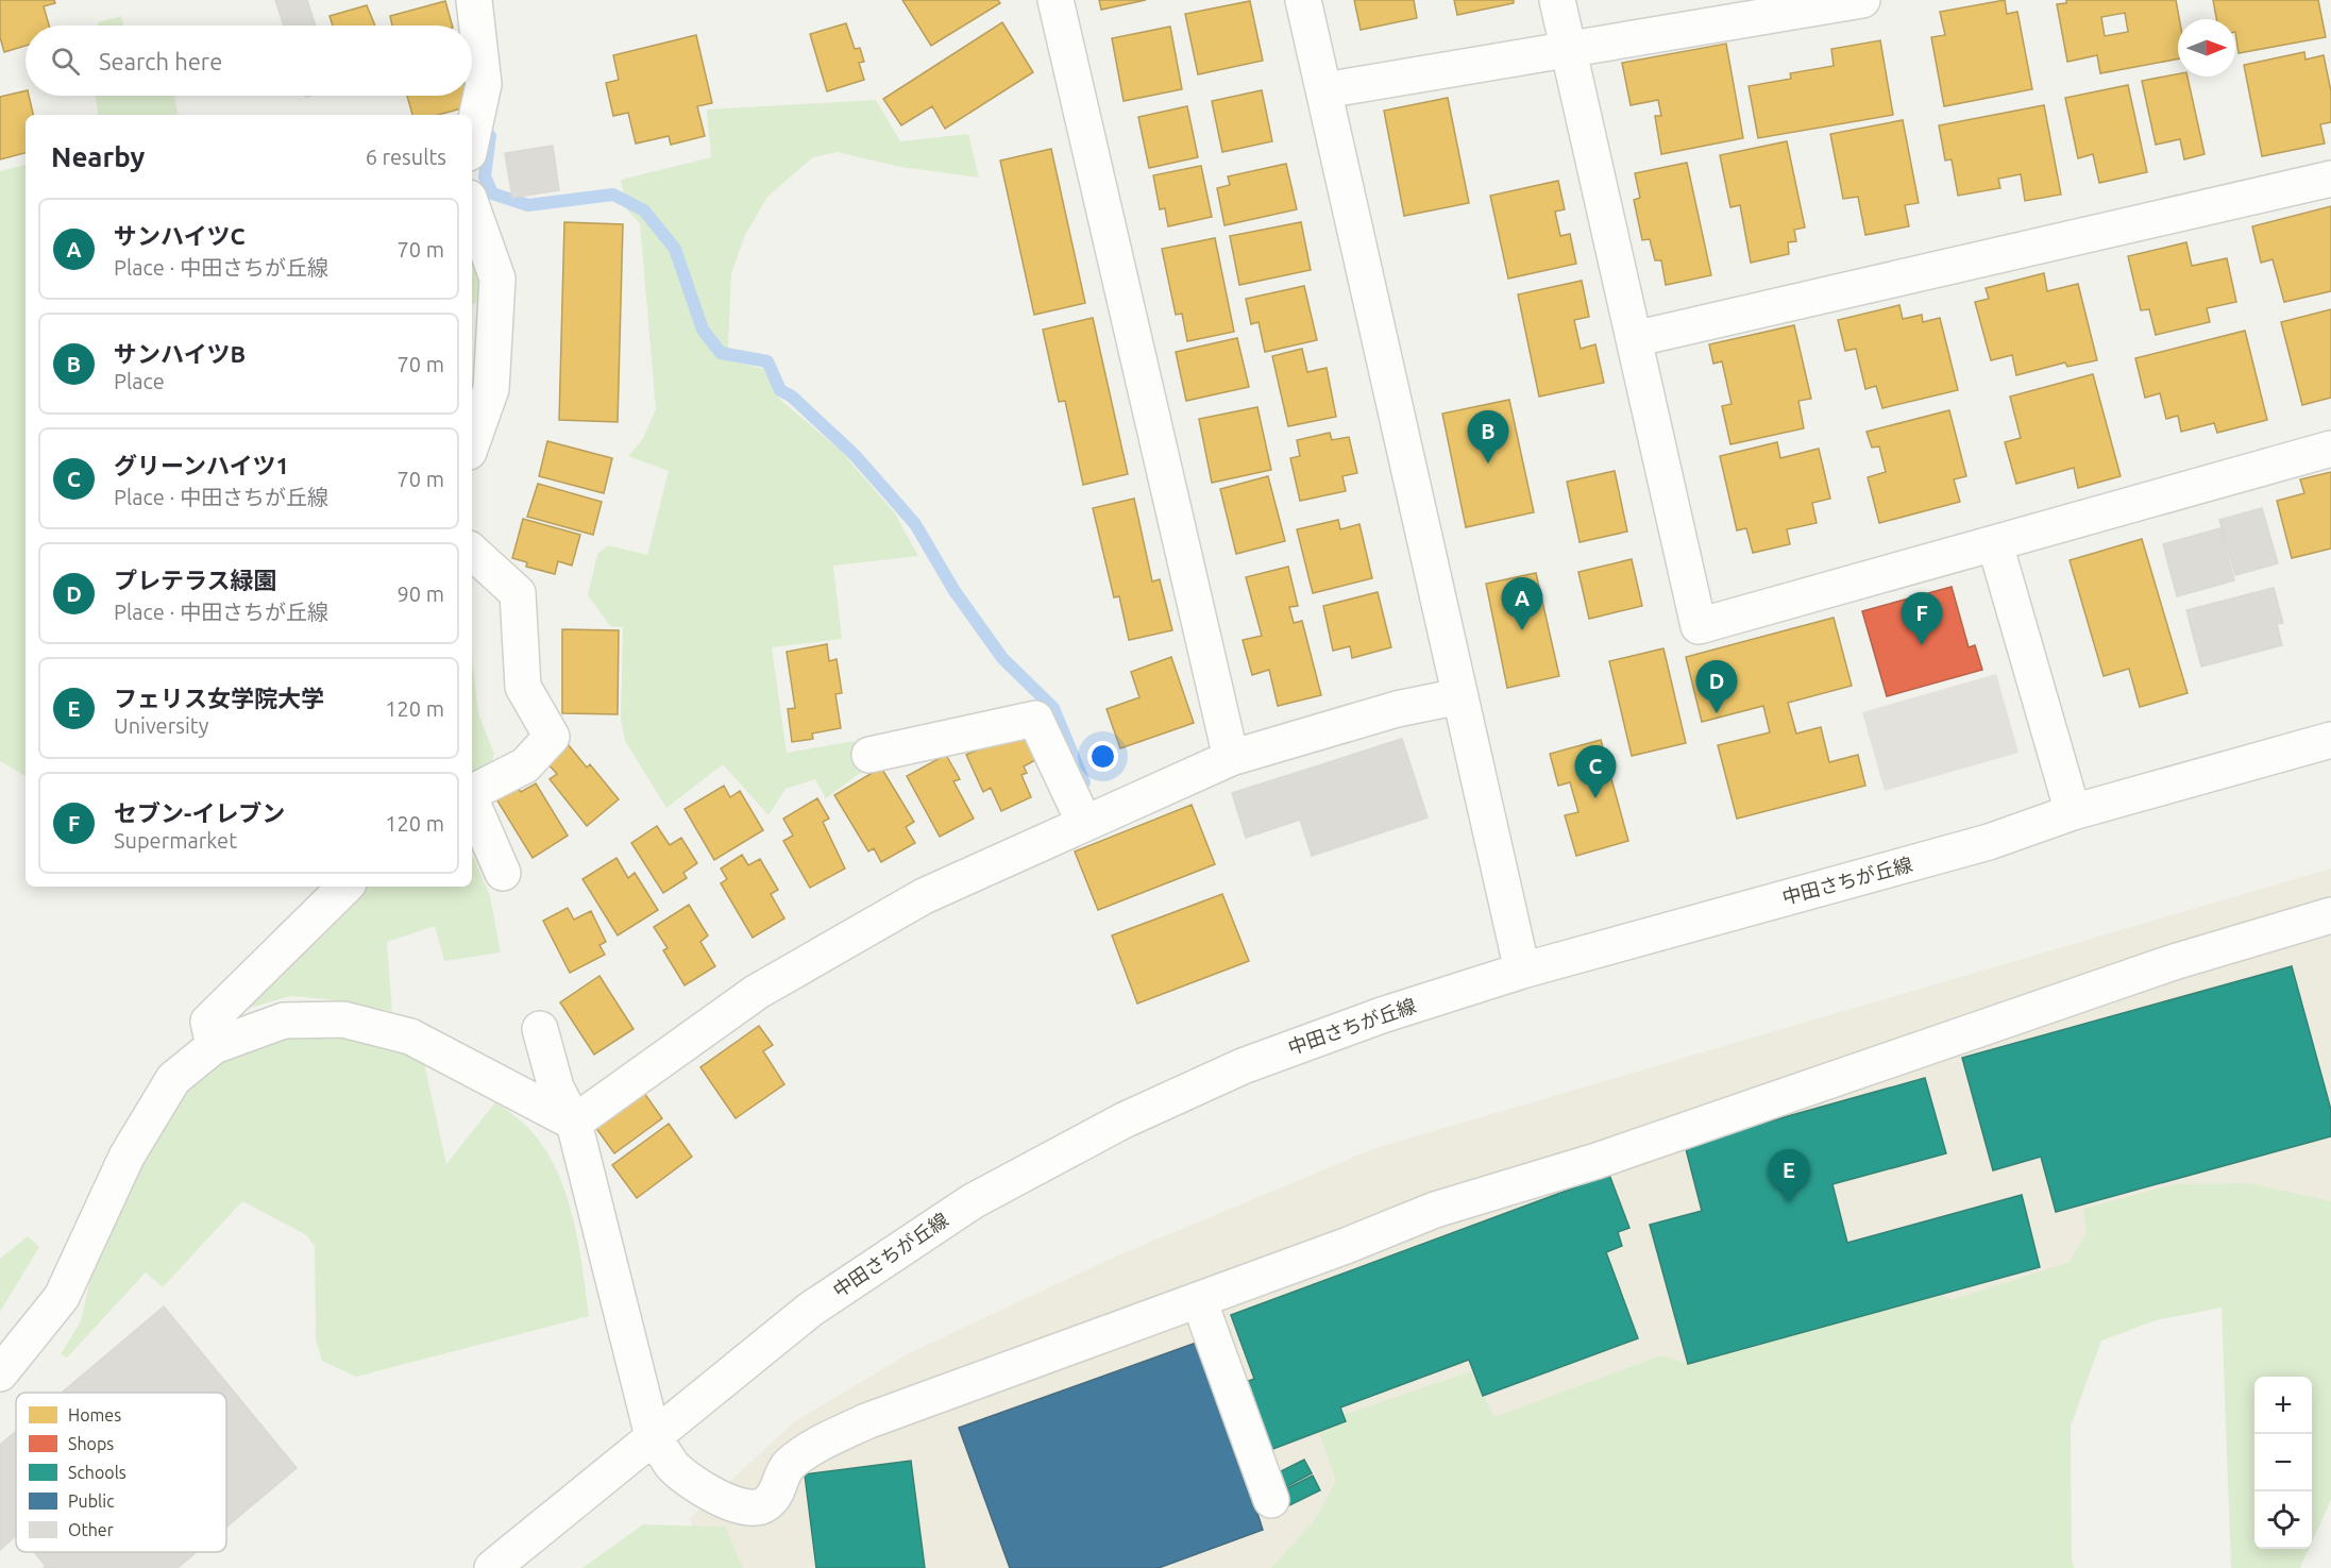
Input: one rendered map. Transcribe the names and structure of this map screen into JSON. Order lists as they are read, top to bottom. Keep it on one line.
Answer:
{"streets":{"street":["中田さちが丘線"]},"legend":["Homes","Shops","Schools","Public","Other"],"north":"right","page":{"search":"Search here","heading":["Nearby","6 results"],"list":[{"mark":"A","name":"サンハイツC","note":"Place · 中田さちが丘線","value":"70 m"},{"mark":"B","name":"サンハイツB","note":"Place","value":"70 m"},{"mark":"C","name":"グリーンハイツ1","note":"Place · 中田さちが丘線","value":"70 m"},{"mark":"D","name":"プレテラス緑園","note":"Place · 中田さちが丘線","value":"90 m"},{"mark":"E","name":"フェリス女学院大学","note":"University","value":"120 m"},{"mark":"F","name":"セブン-イレブン","note":"Supermarket","value":"120 m"}],"pins":["B","A","F","D","C","E"],"map_buttons":["+","−"]}}
